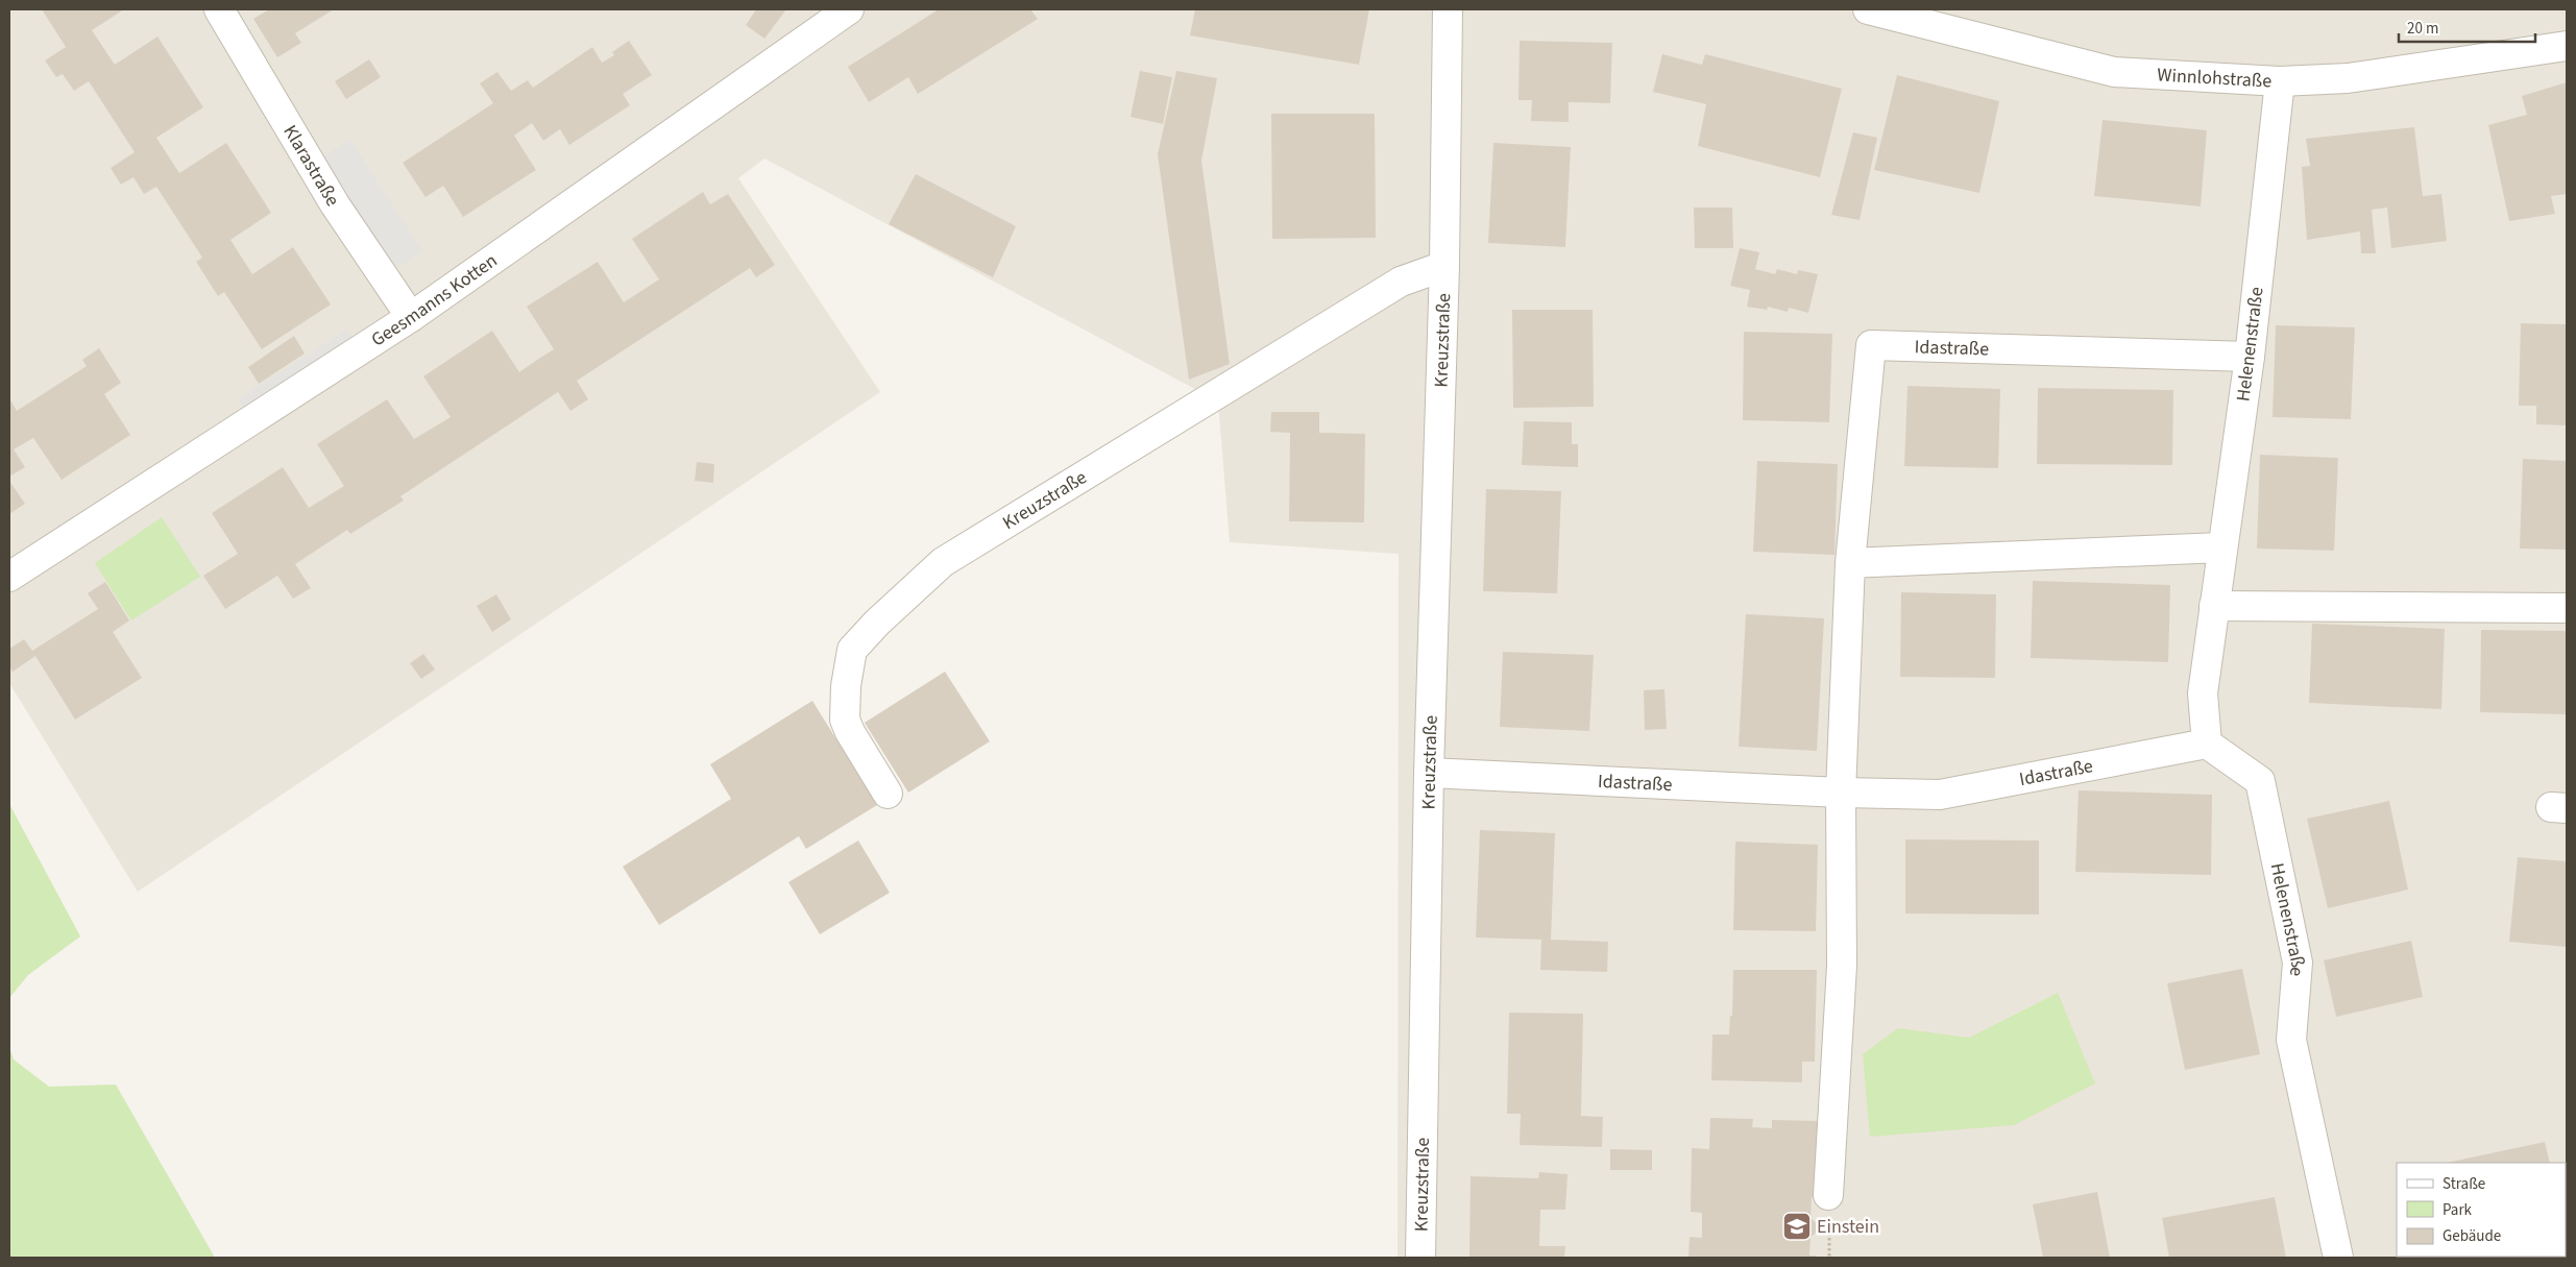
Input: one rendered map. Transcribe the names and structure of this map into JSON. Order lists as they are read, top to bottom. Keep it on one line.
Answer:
{"streets":{"street":["Winnlohstraße","Klarastraße","Geesmanns Kotten","Kreuzstraße","Helenenstraße","Idastraße"]},"crossings":[["Winnlohstraße","Helenenstraße"],["Klarastraße","Geesmanns Kotten"],["Kreuzstraße","Idastraße"],["Helenenstraße","Idastraße"]],"places":{"school or university":["Einstein"]},"legend":["Straße","Park","Gebäude"],"scale_bar":"20 m"}
